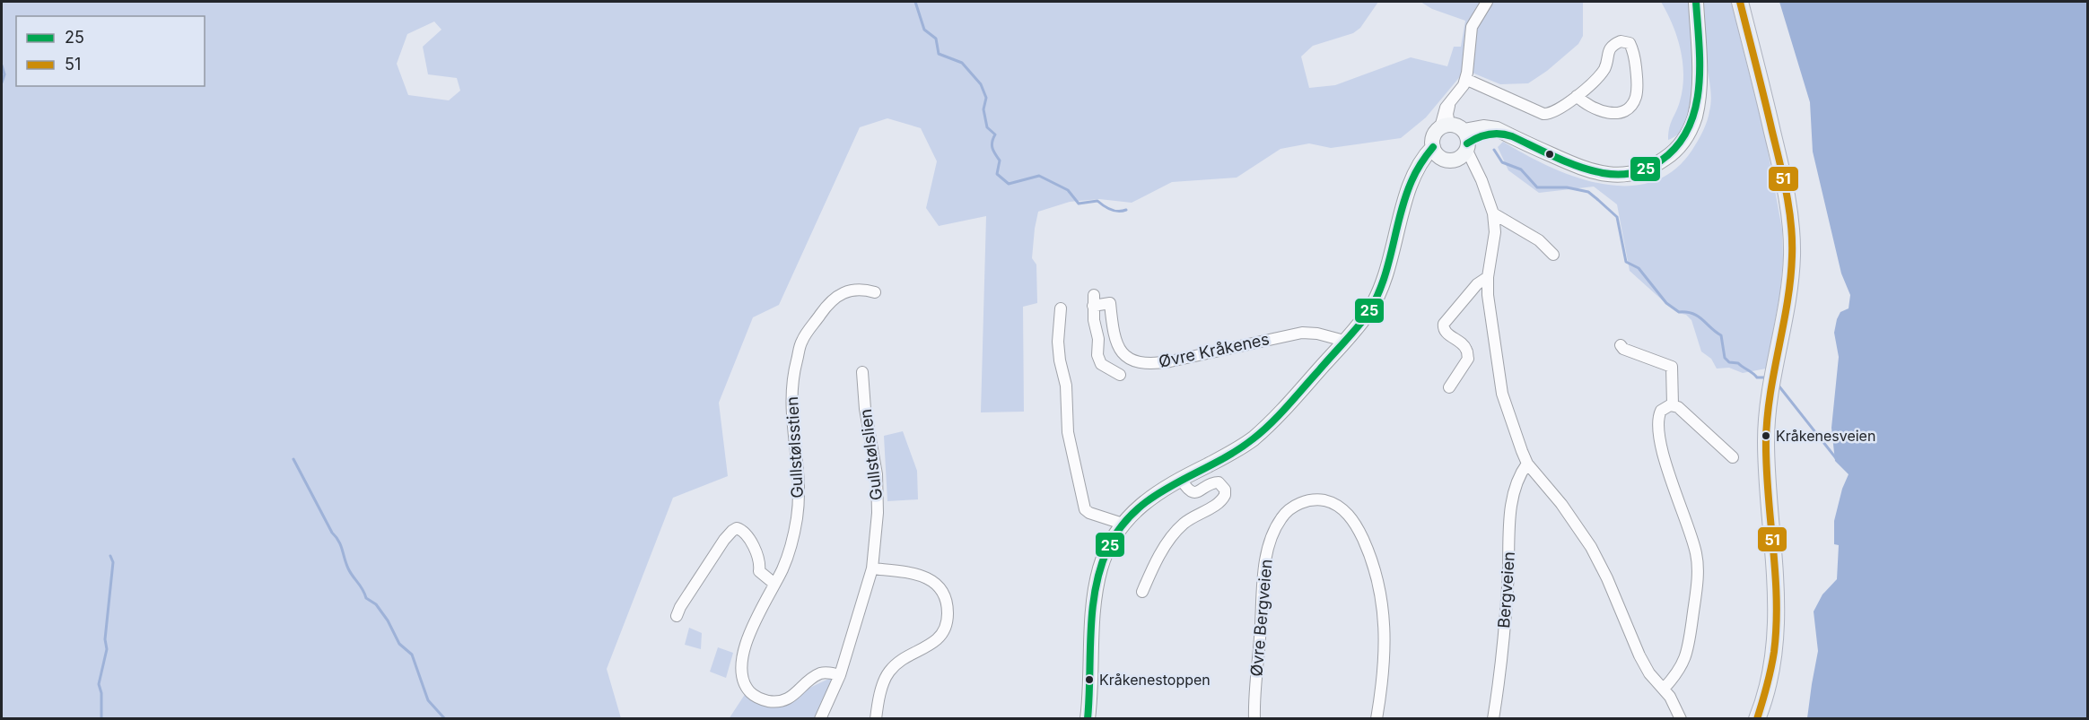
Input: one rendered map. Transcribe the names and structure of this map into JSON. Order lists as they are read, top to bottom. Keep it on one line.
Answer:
{"streets":{"street":["Øvre Kråkenes","Gullstølsstien","Gullstølslien","Bergveien","Øvre Bergveien"]},"crossings":[["Gullstølsstien","Gullstølslien"]],"places":["Kråkenesveien","Kråkenestoppen"],"lines":["transit line 25","transit line 51"],"legend":["25","51"]}
